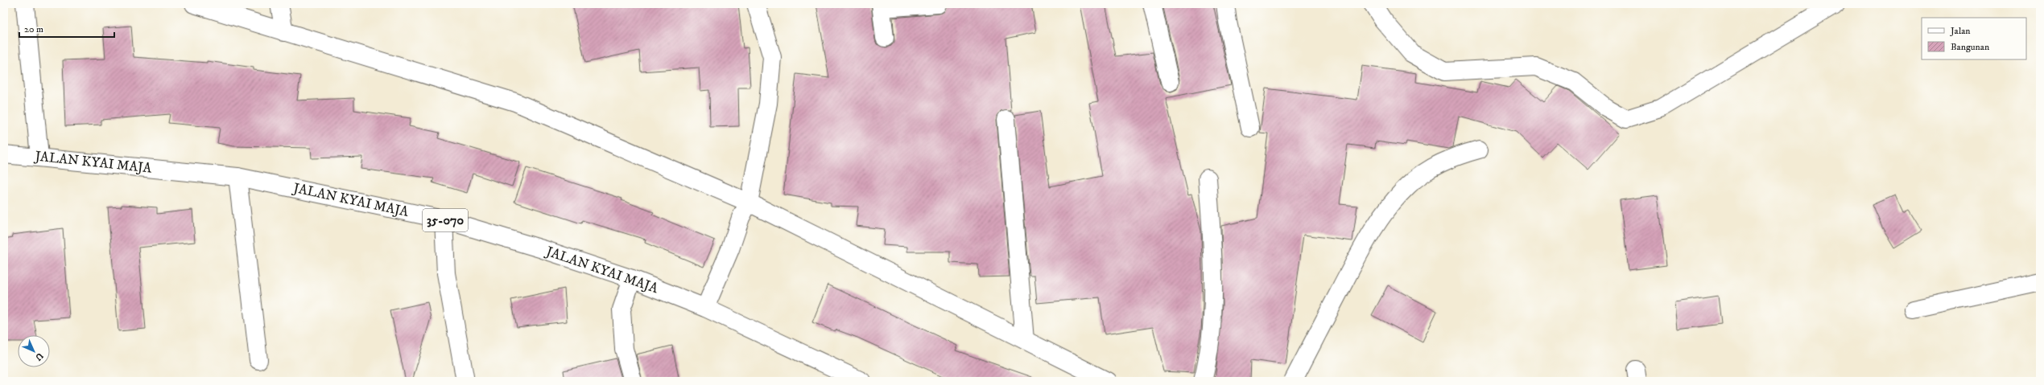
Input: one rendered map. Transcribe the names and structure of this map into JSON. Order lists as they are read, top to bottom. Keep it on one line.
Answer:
{"streets":{"street":["JALAN KYAI MAJA","35-070"]},"legend":["Jalan","Bangunan"],"scale_bar":"20 m","north":"bottom right"}
